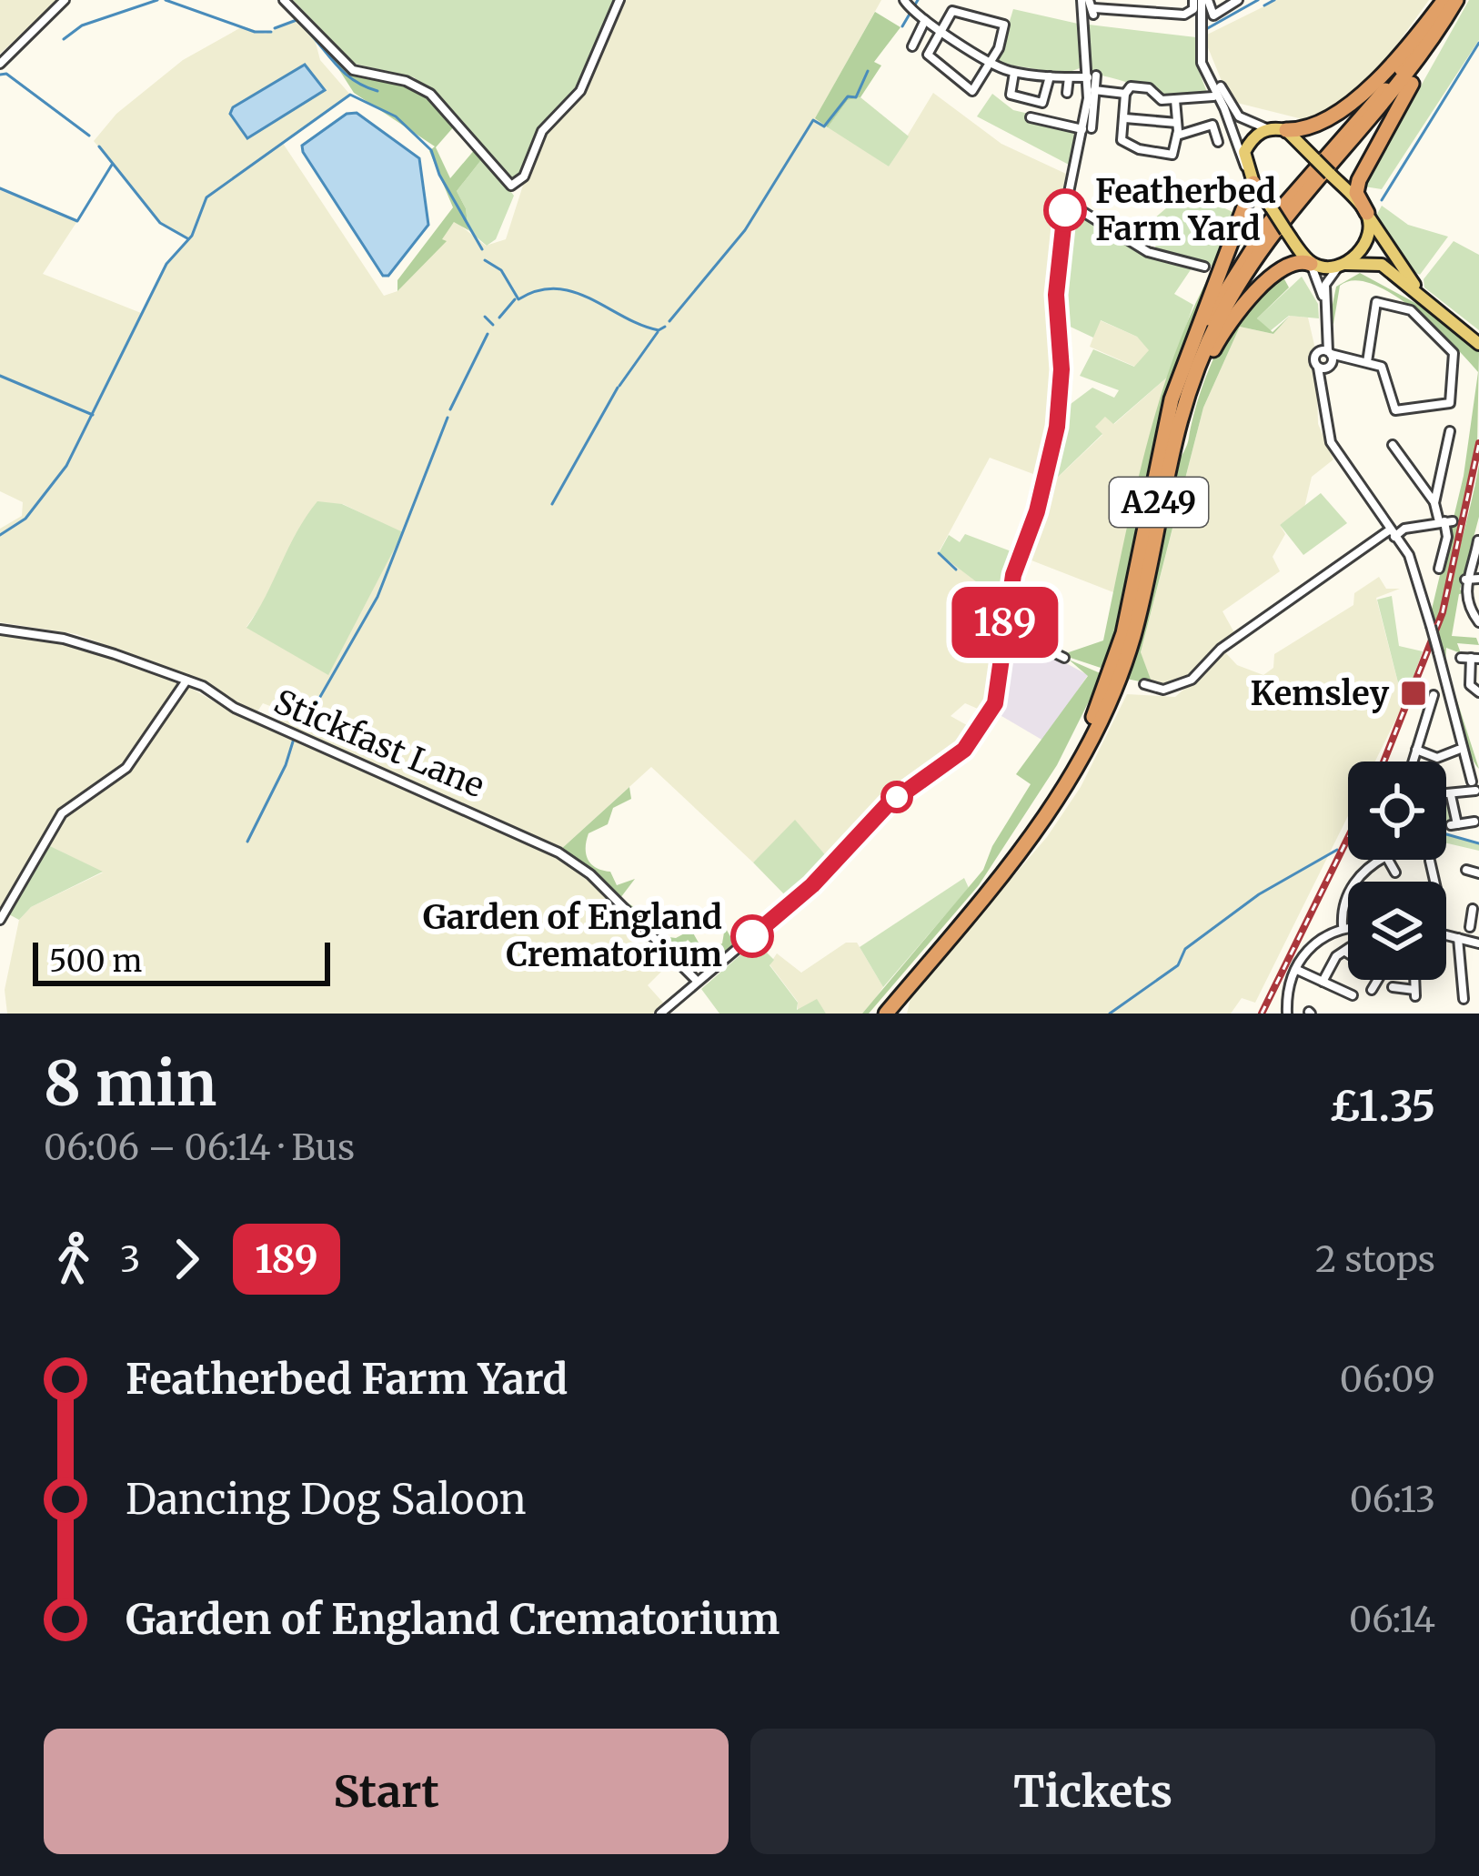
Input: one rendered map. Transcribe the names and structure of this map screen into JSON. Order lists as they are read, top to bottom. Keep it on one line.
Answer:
{"streets":{"highway":["A249"],"street":["Stickfast Lane"]},"places":{"other":["Featherbed Farm Yard","Garden of England Crematorium"],"transit":["Kemsley"]},"lines":["bus line 189"],"scale_bar":"500 m","page":{"on_map":"189","scale":"500 m","heading":["8 min","06:06 – 06:14 · Bus","£1.35"],"legs":["3","189","2 stops"],"list":[{"name":"Featherbed Farm Yard","value":"06:09"},{"name":"Dancing Dog Saloon","value":"06:13"},{"name":"Garden of England Crematorium","value":"06:14"}],"buttons":["Start","Tickets"]}}
